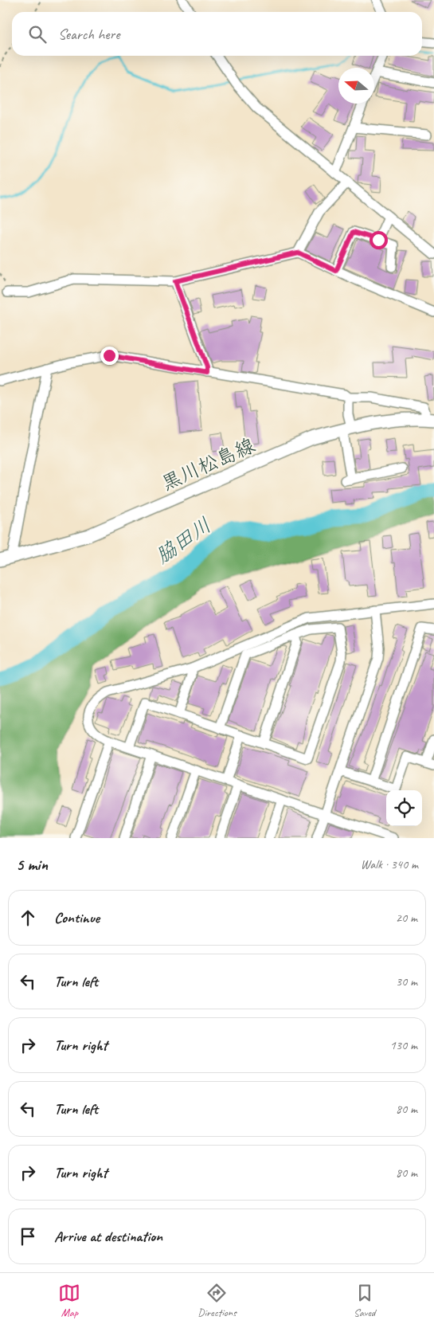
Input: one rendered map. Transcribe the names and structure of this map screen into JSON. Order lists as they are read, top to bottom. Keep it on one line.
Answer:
{"streets":{"main road":["黒川松島線"]},"water":["脇田川"],"north":"left","page":{"search":"Search here","heading":["5 min","Walk · 340 m"],"list":[["Continue","20 m"],["Turn left","30 m"],["Turn right","130 m"],["Turn left","80 m"],["Turn right","80 m"],"Arrive at destination"],"nav":["Map","Directions","Saved"]}}
